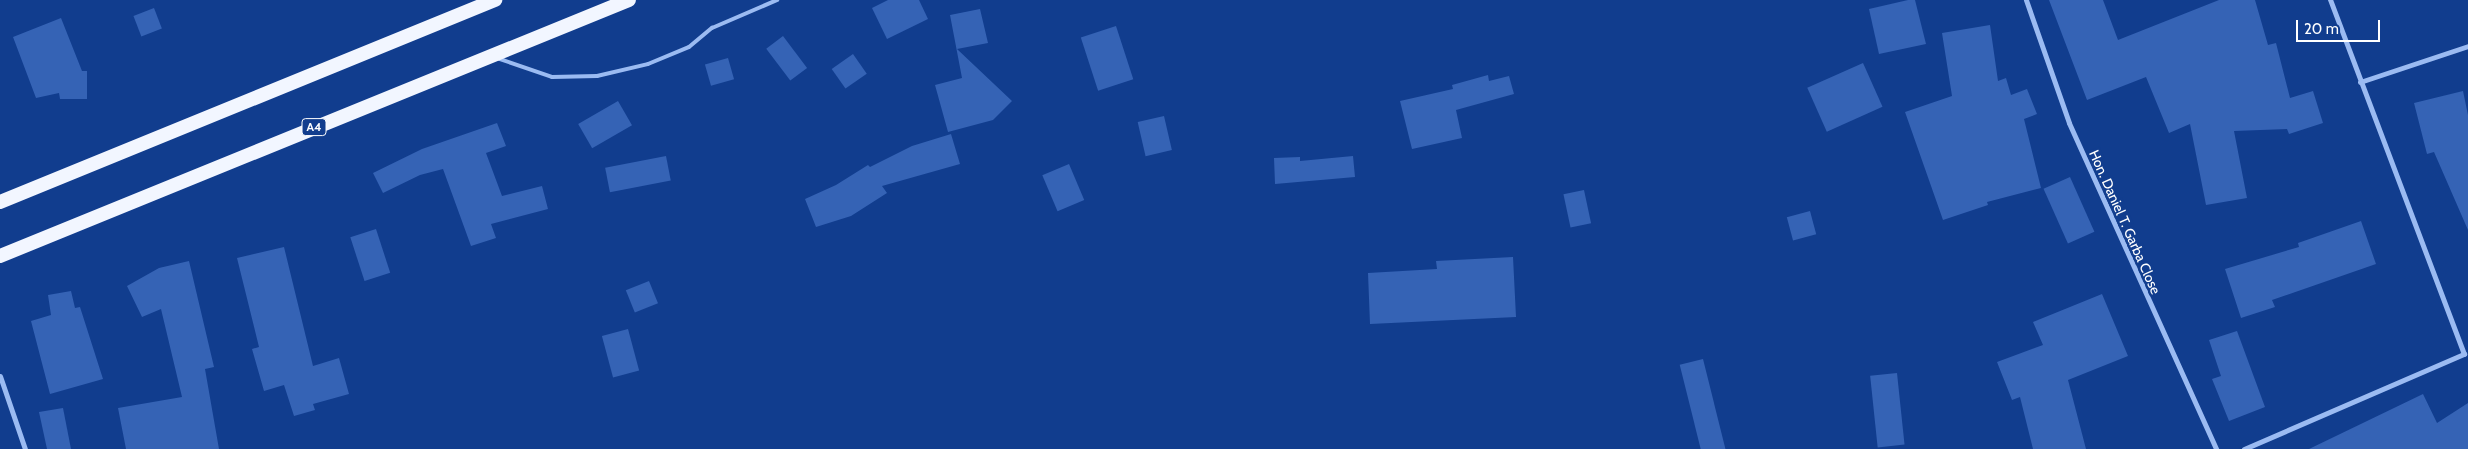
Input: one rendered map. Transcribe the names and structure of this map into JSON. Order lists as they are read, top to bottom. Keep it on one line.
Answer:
{"streets":{"highway":["A4"],"street":["Hon. Daniel T. Garba Close"]},"scale_bar":"20 m"}
